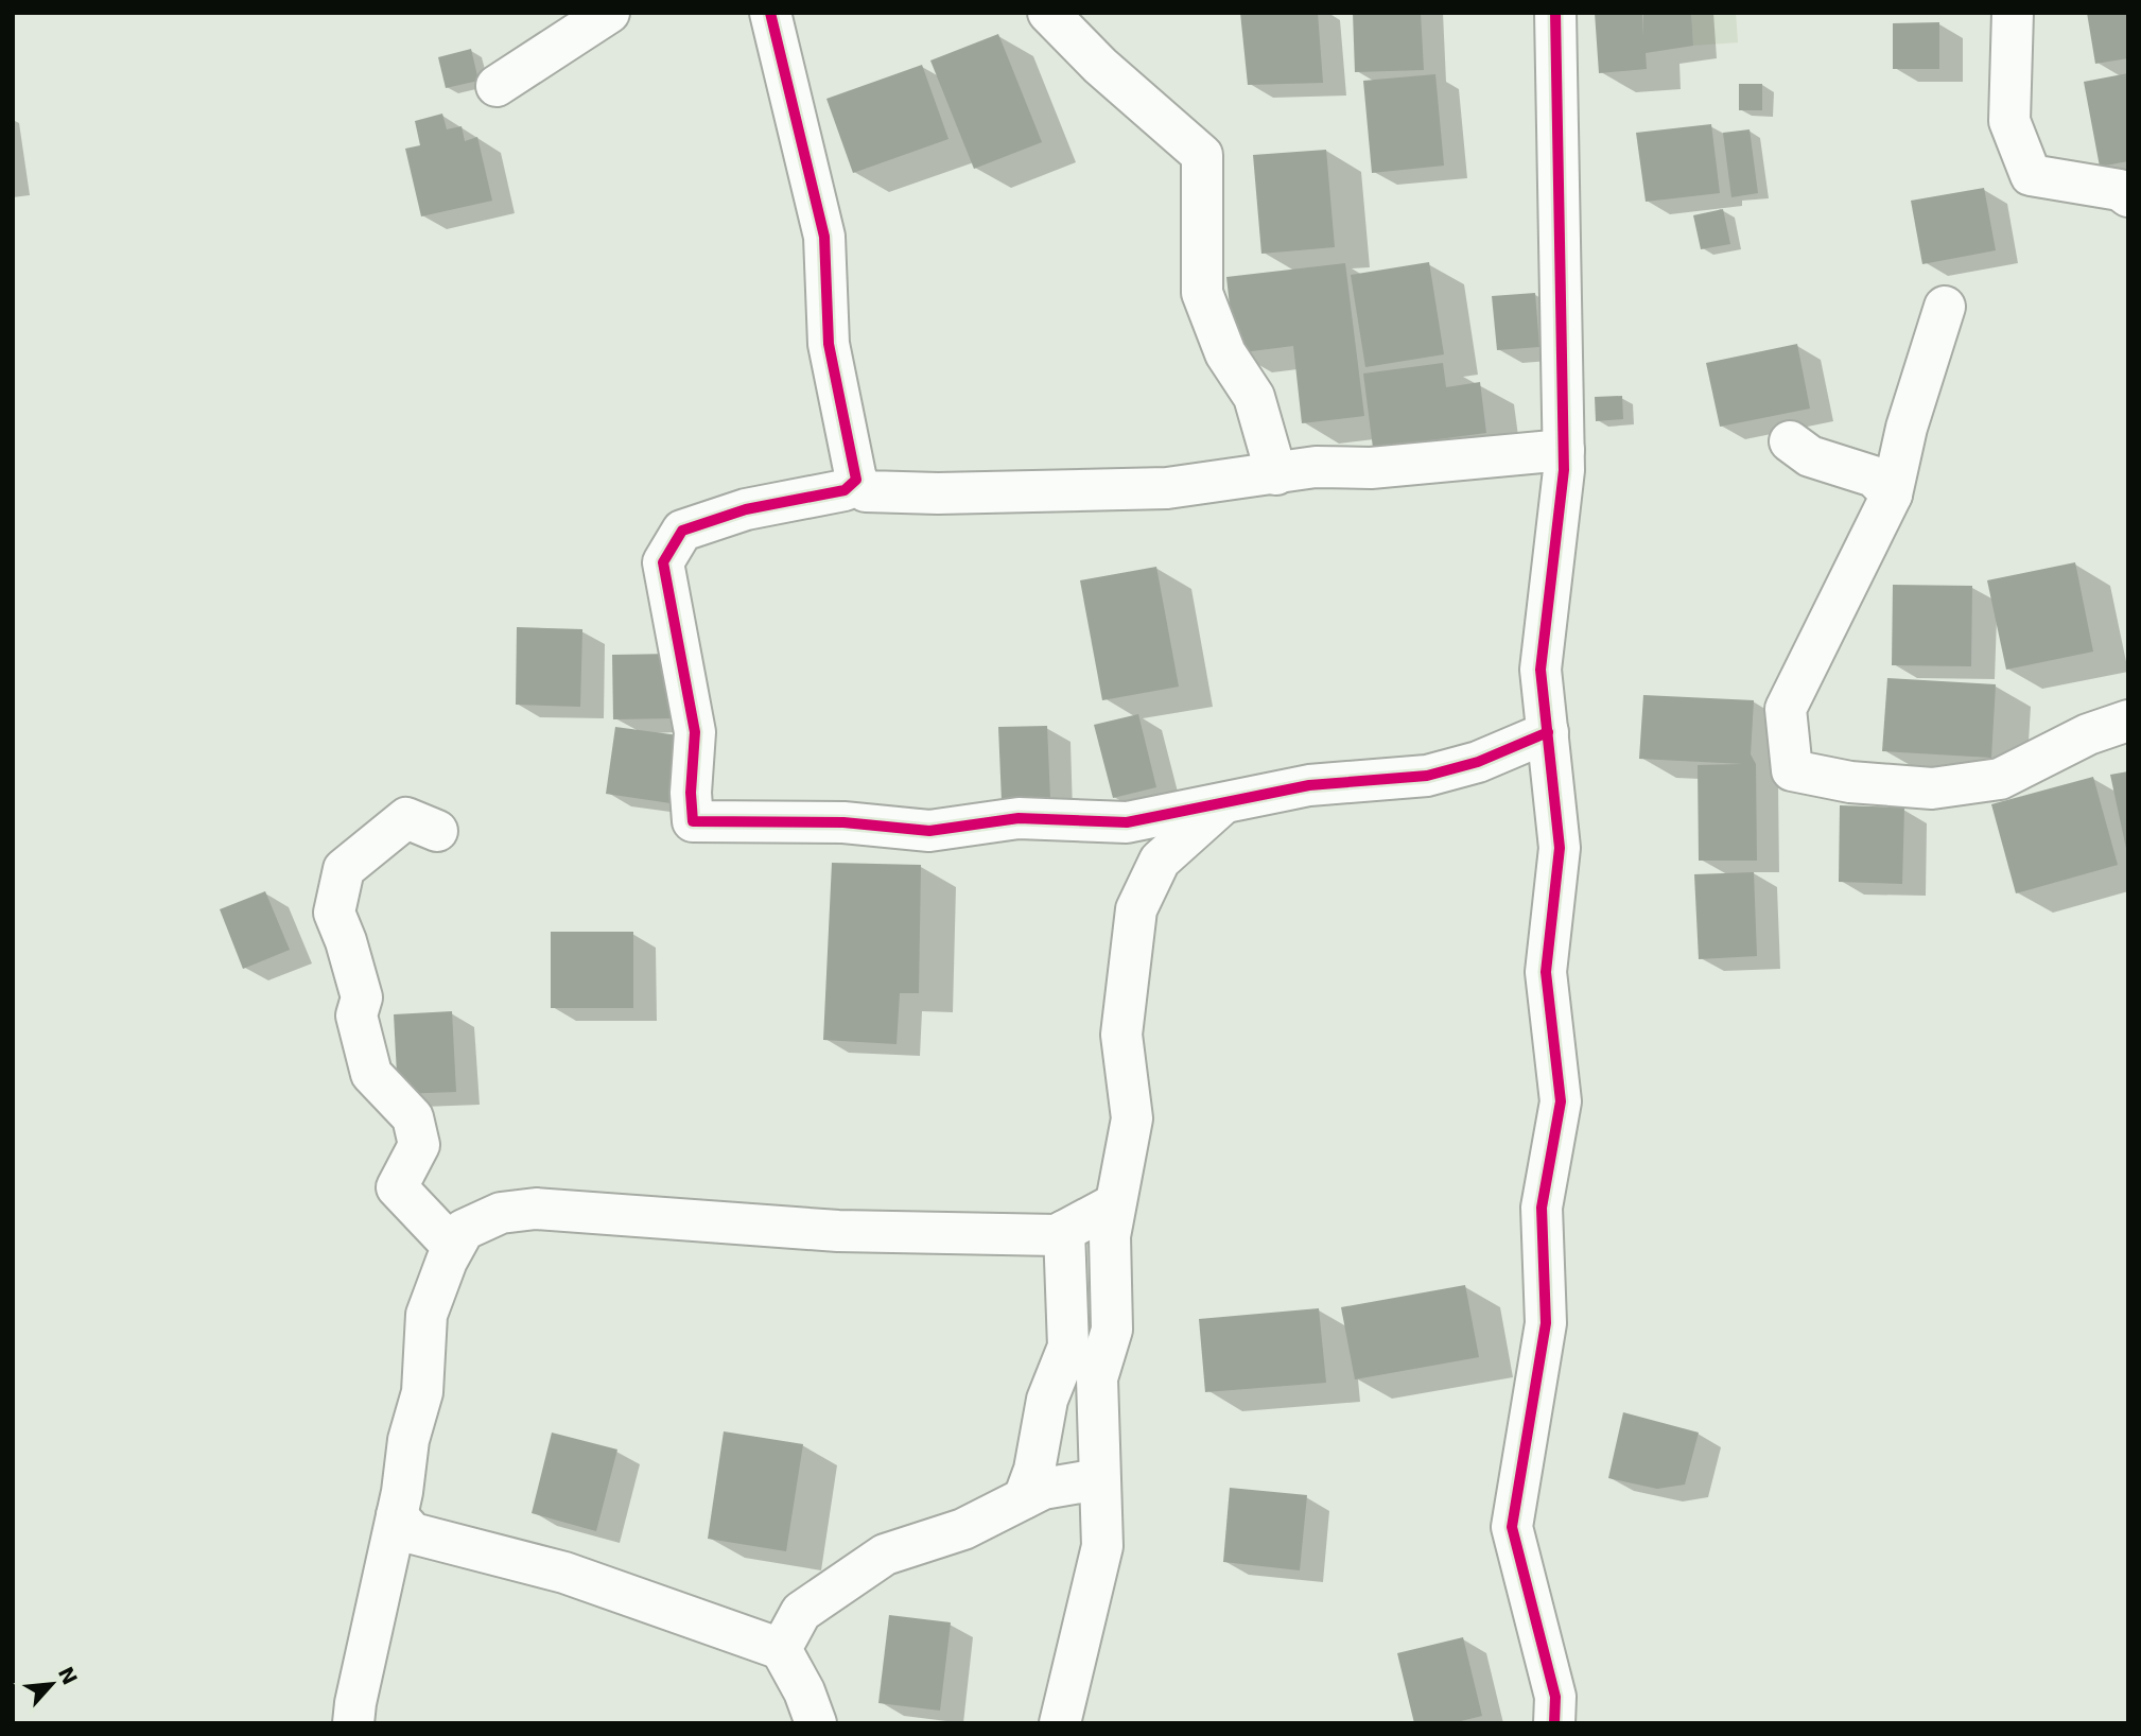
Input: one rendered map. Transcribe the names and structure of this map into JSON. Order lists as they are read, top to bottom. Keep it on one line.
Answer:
{"north":"top right"}
